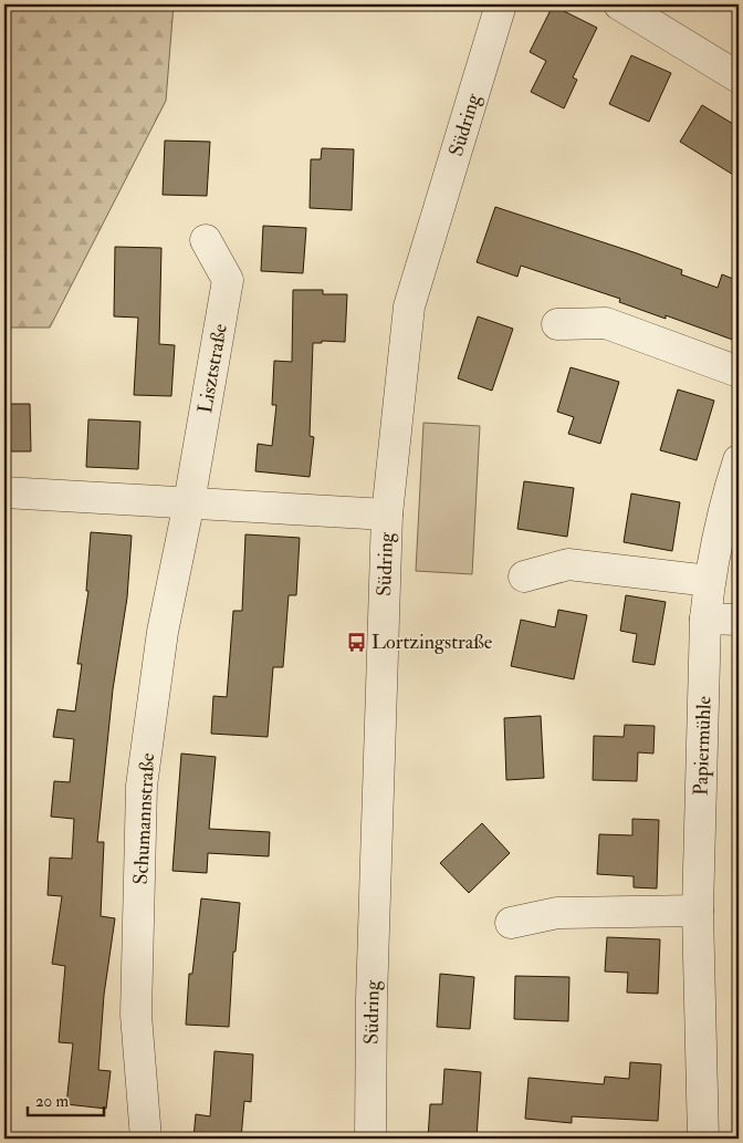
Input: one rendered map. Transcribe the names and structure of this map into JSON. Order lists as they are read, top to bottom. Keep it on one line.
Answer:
{"streets":{"street":["Südring","Lisztstraße","Papiermühle","Schumannstraße"]},"crossings":[["Lisztstraße","Schumannstraße"]],"places":{"bus stop":["Lortzingstraße"]},"scale_bar":"20 m"}
